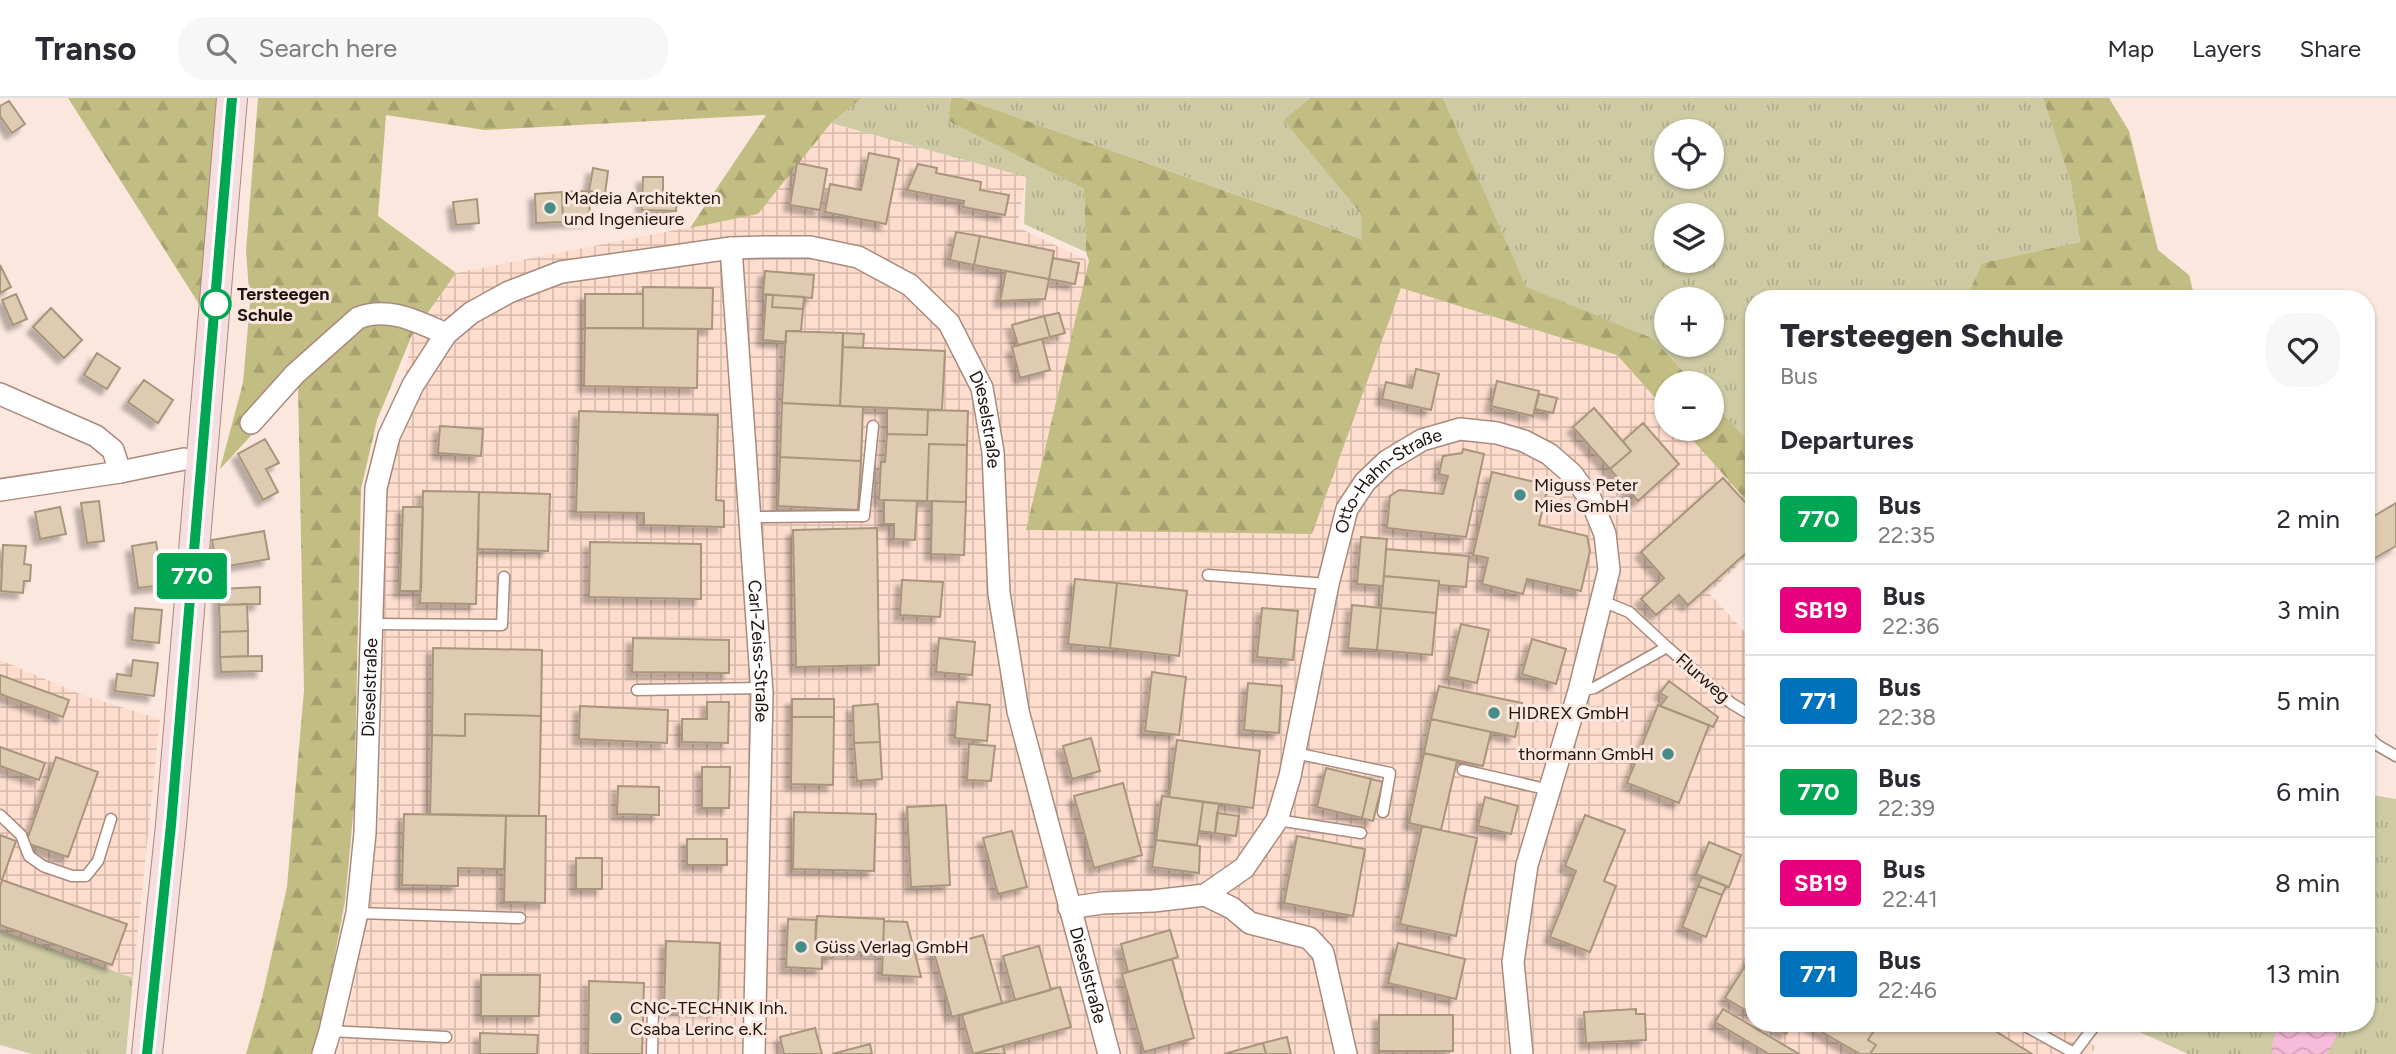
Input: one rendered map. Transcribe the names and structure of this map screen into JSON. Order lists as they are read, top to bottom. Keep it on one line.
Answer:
{"streets":{"street":["Dieselstraße","Otto-Hahn-Straße","Carl-Zeiss-Straße"],"lane":["Flurweg"]},"crossings":[["Dieselstraße","Otto-Hahn-Straße"],["Dieselstraße","Carl-Zeiss-Straße"],["Otto-Hahn-Straße","Flurweg"]],"places":["Madeia Architekten und Ingenieure","Tersteegen Schule","Miguss Peter Mies GmbH","HIDREX GmbH","thormann GmbH","Güss Verlag GmbH","CNC-TECHNIK Inh. Csaba Lerinc e.K."],"lines":["bus line 770"],"page":{"header":"Transo","search":"Search here","nav":["Map","Layers","Share"],"on_map":"770","map_buttons":["+","−"],"heading":[["Tersteegen Schule","Bus"],"Departures"],"list":[{"mark":"770","name":"Bus","note":"22:35","value":"2 min"},{"mark":"SB19","name":"Bus","note":"22:36","value":"3 min"},{"mark":"771","name":"Bus","note":"22:38","value":"5 min"},{"mark":"770","name":"Bus","note":"22:39","value":"6 min"},{"mark":"SB19","name":"Bus","note":"22:41","value":"8 min"},{"mark":"771","name":"Bus","note":"22:46","value":"13 min"}]}}
